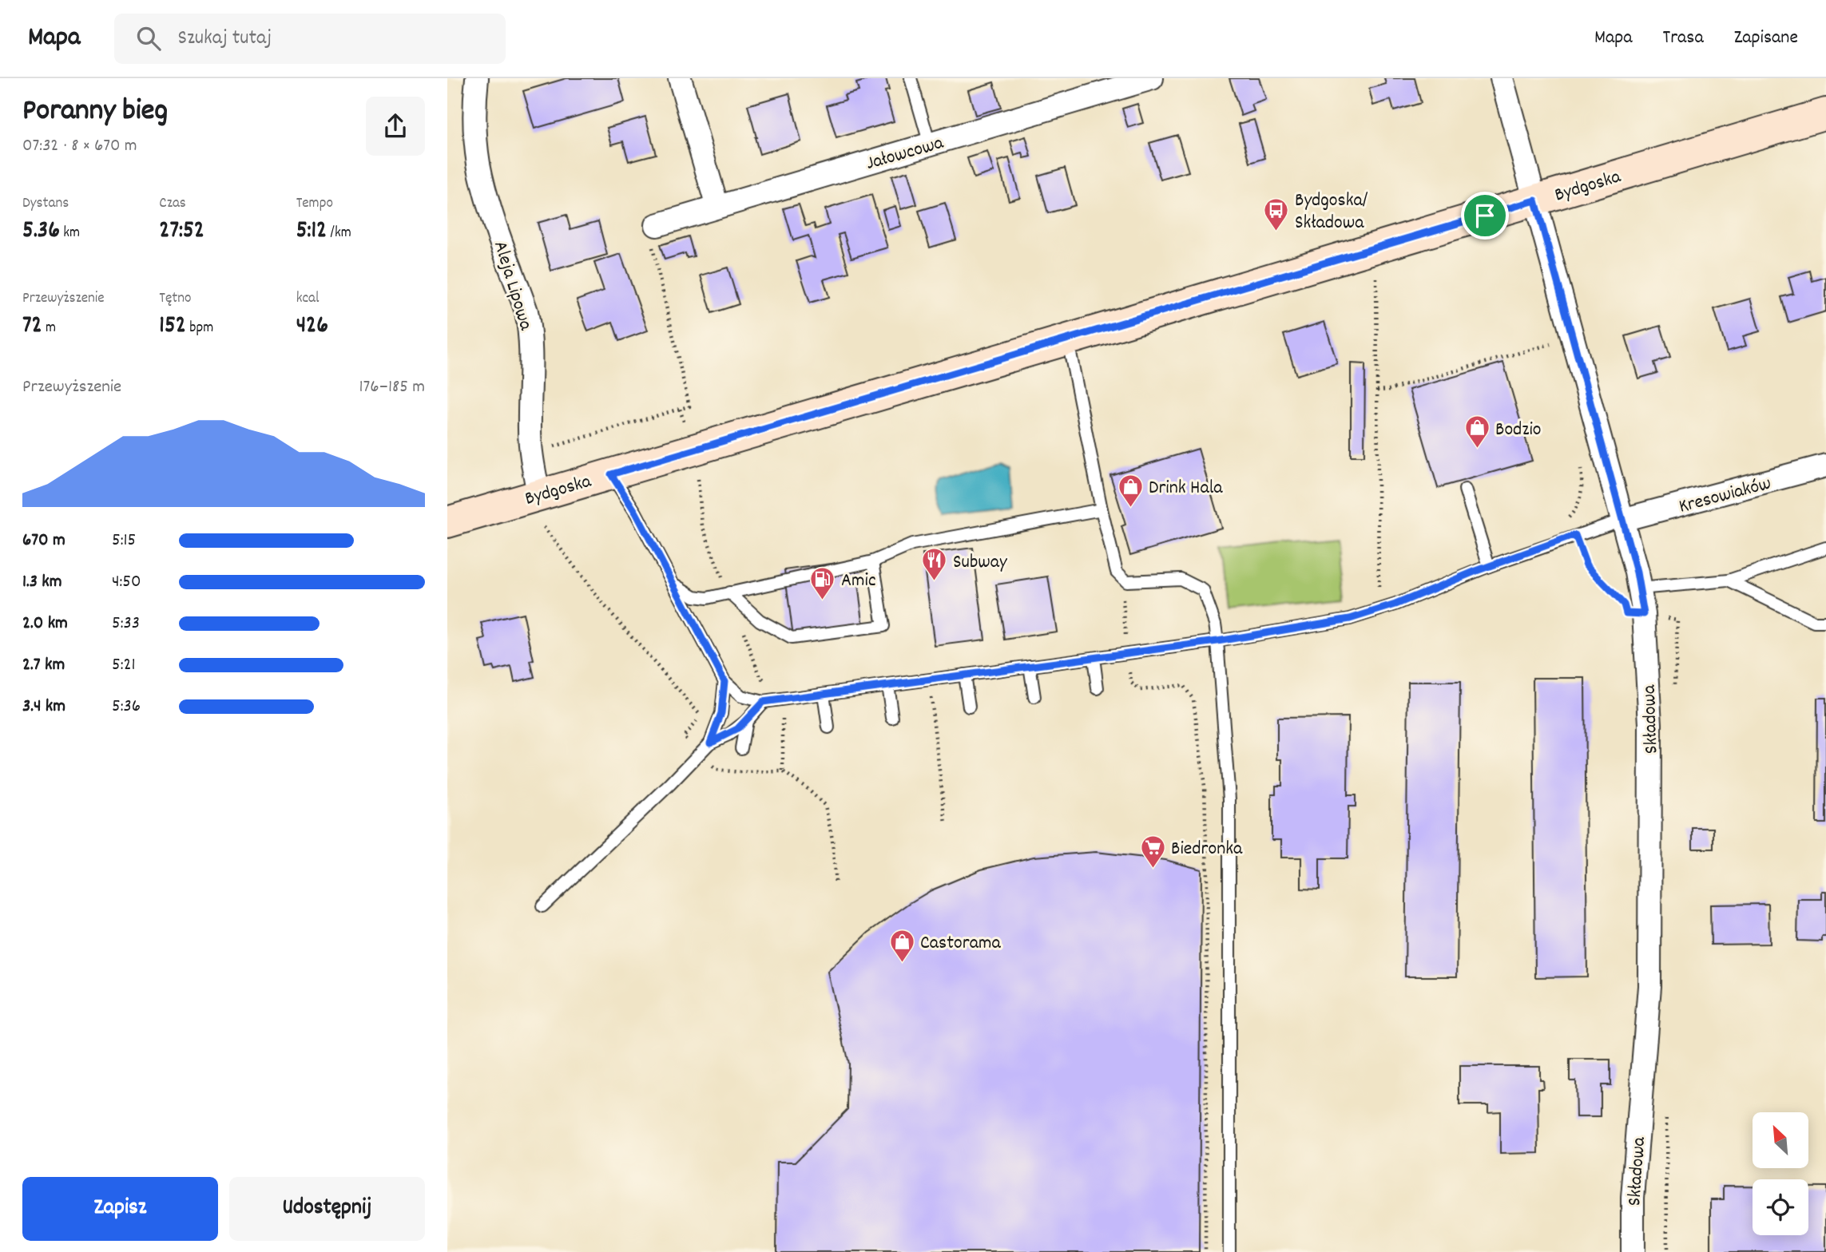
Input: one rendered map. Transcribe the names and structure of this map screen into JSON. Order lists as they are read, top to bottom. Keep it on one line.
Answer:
{"streets":{"street":["Jałowcowa","Bydgoska","Aleja Lipowa","Kresowiaków","Składowa"]},"crossings":[["Bydgoska","Aleja Lipowa"],["Bydgoska","Składowa"],["Kresowiaków","Składowa"]],"places":{"bus stop":["Bydgoska/ Składowa"],"shop":["Bodzio","Drink Hala","Castorama"],"restaurant":["Subway"],"fuel station":["Amic"],"supermarket":["Biedronka"]},"north":"top left","page":{"header":"Mapa","search":"Szukaj tutaj","nav":["Mapa","Trasa","Zapisane"],"heading":["Poranny bieg","07:32 · 8 × 670 m"],"stats":[["Dystans","5.36 km"],["Czas","27:52"],["Tempo","5:12 /km"],["Przewyższenie","72 m"],["Tętno","152 bpm"],["kcal","426"]],"chart":["Przewyższenie","176–185 m"],"list":[{"name":"670 m","note":"5:15"},{"name":"1.3 km","note":"4:50"},{"name":"2.0 km","note":"5:33"},{"name":"2.7 km","note":"5:21"},{"name":"3.4 km","note":"5:36"}],"buttons":["Zapisz","Udostępnij"]}}
